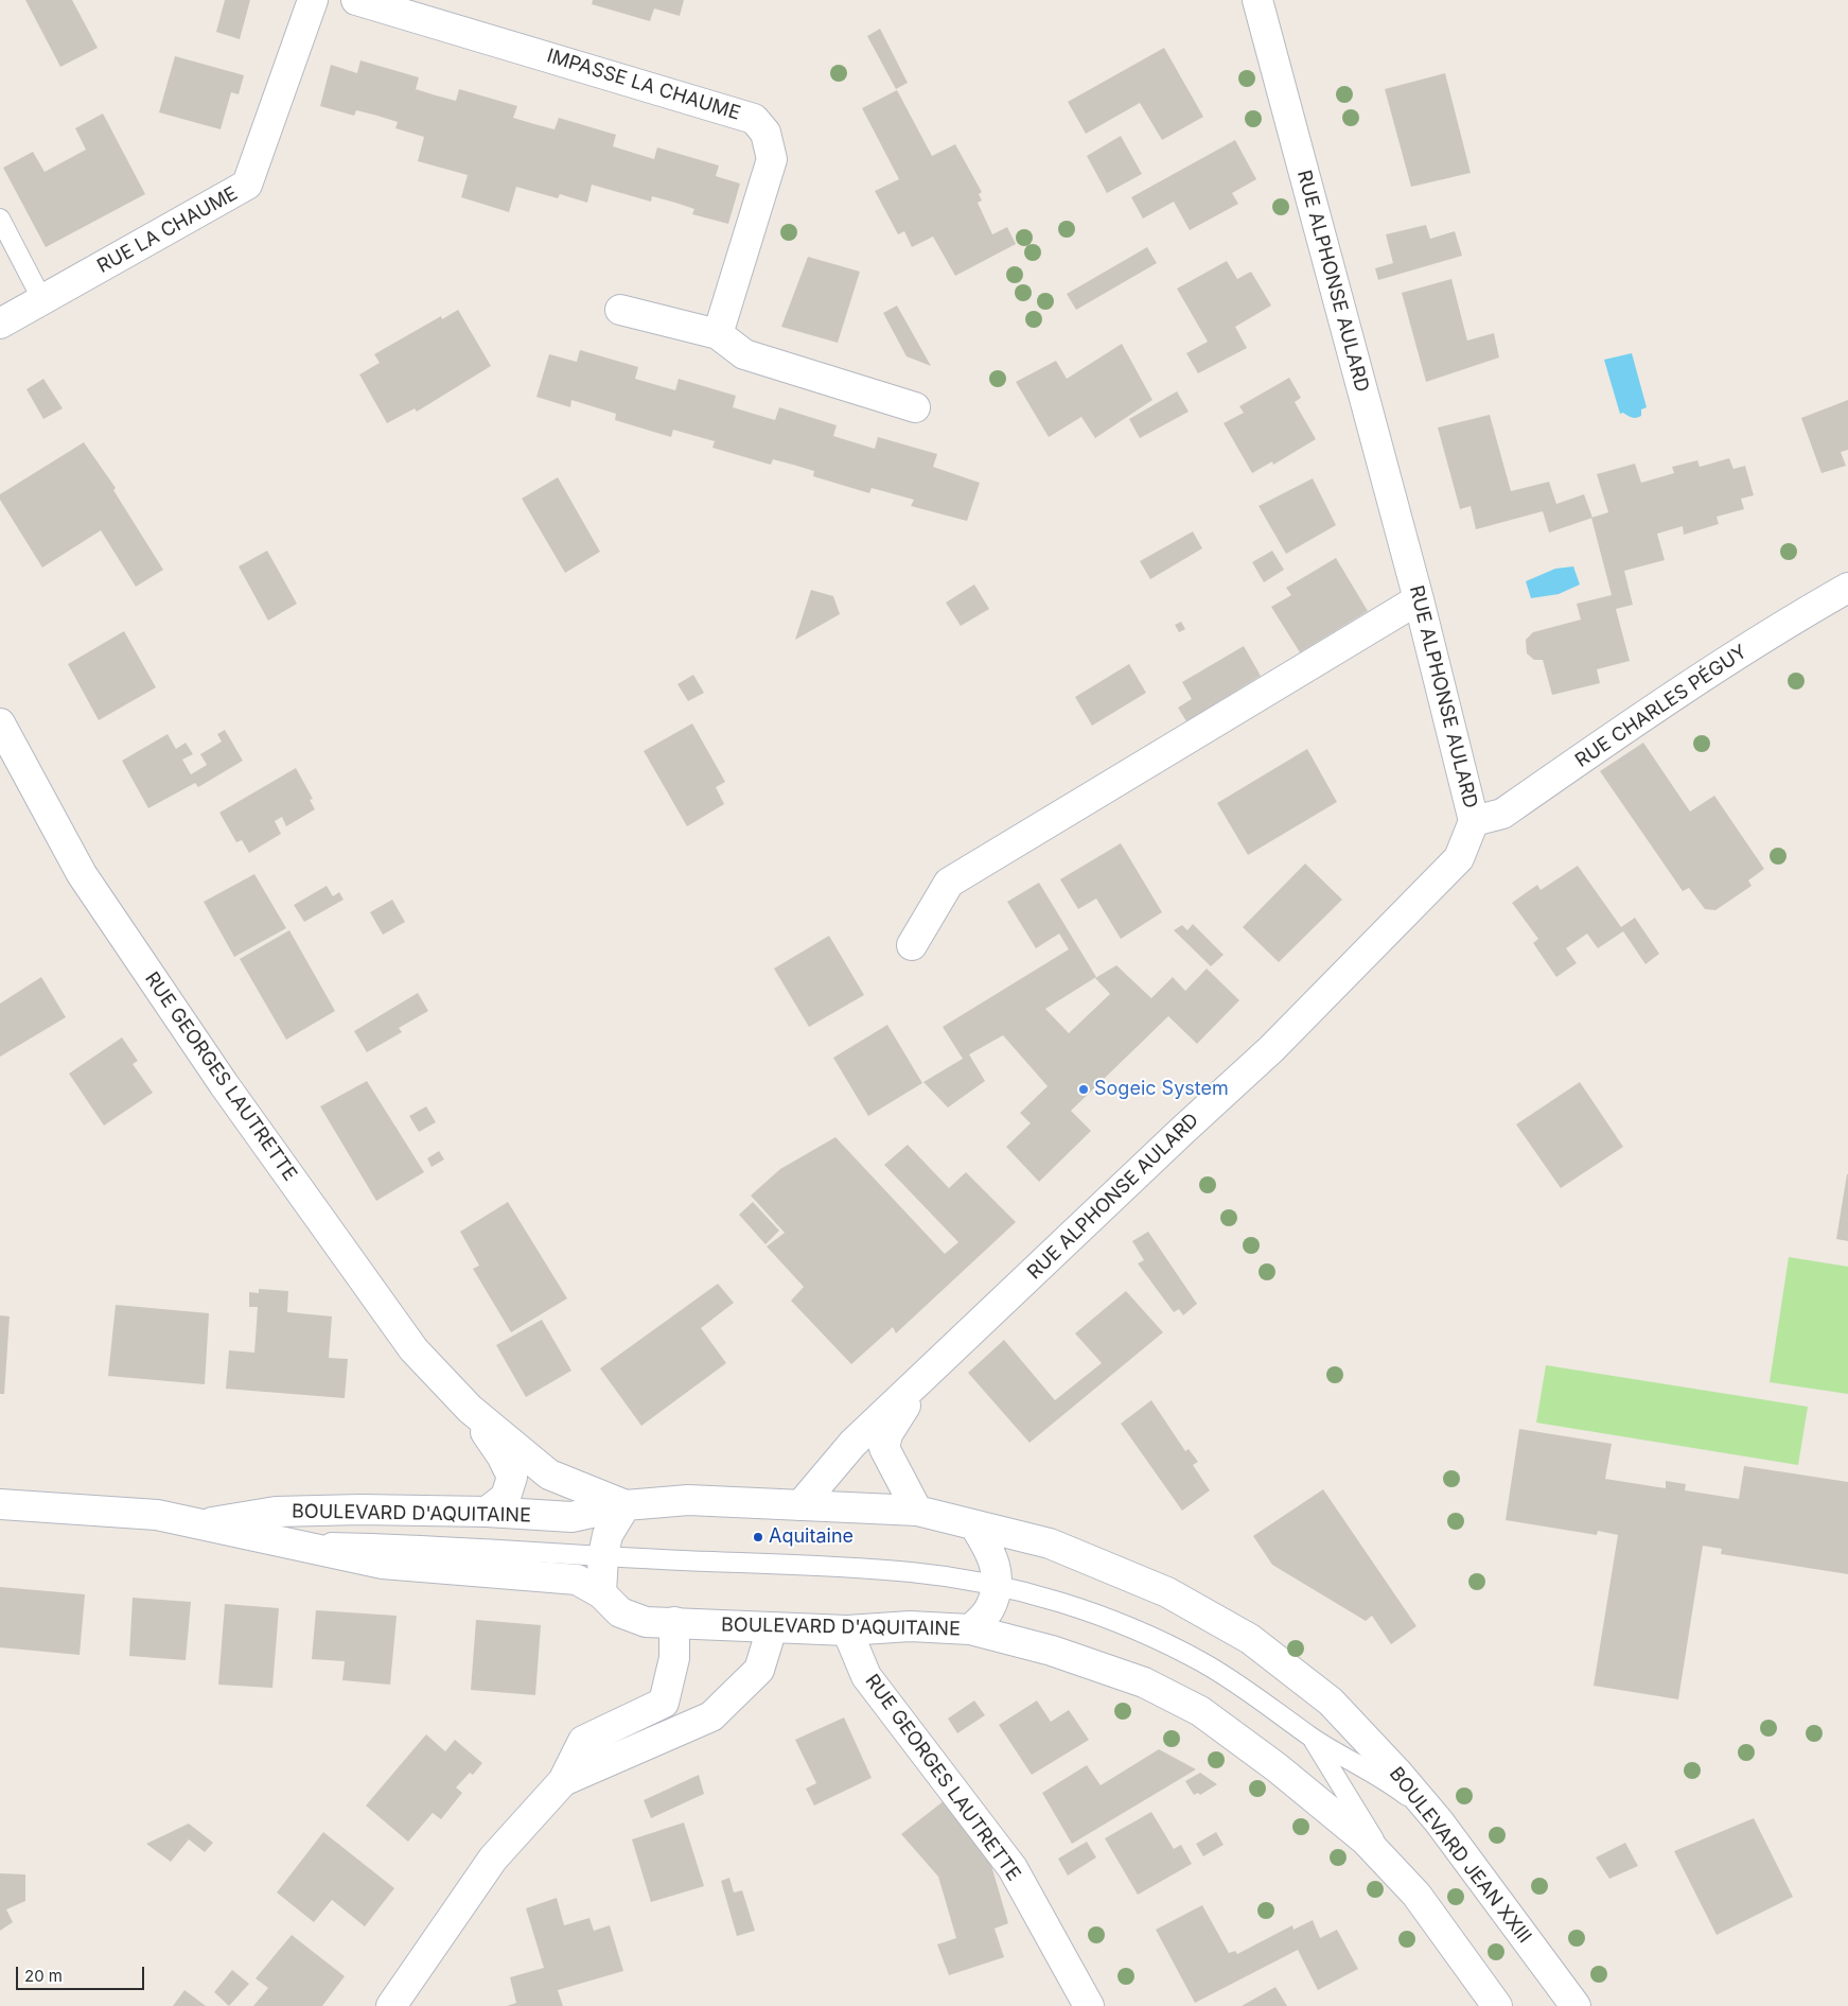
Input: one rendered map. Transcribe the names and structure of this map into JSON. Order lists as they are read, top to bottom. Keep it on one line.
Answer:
{"streets":{"street":["IMPASSE LA CHAUME","RUE LA CHAUME","RUE ALPHONSE AULARD","RUE CHARLES PÉGUY","RUE GEORGES LAUTRETTE","BOULEVARD D'AQUITAINE","BOULEVARD JEAN XXIII"]},"crossings":[["RUE ALPHONSE AULARD","RUE CHARLES PÉGUY"],["RUE ALPHONSE AULARD","BOULEVARD D'AQUITAINE"],["RUE GEORGES LAUTRETTE","BOULEVARD D'AQUITAINE"],["BOULEVARD D'AQUITAINE","BOULEVARD JEAN XXIII"]],"places":["Sogeic System","Aquitaine"],"scale_bar":"20 m"}
